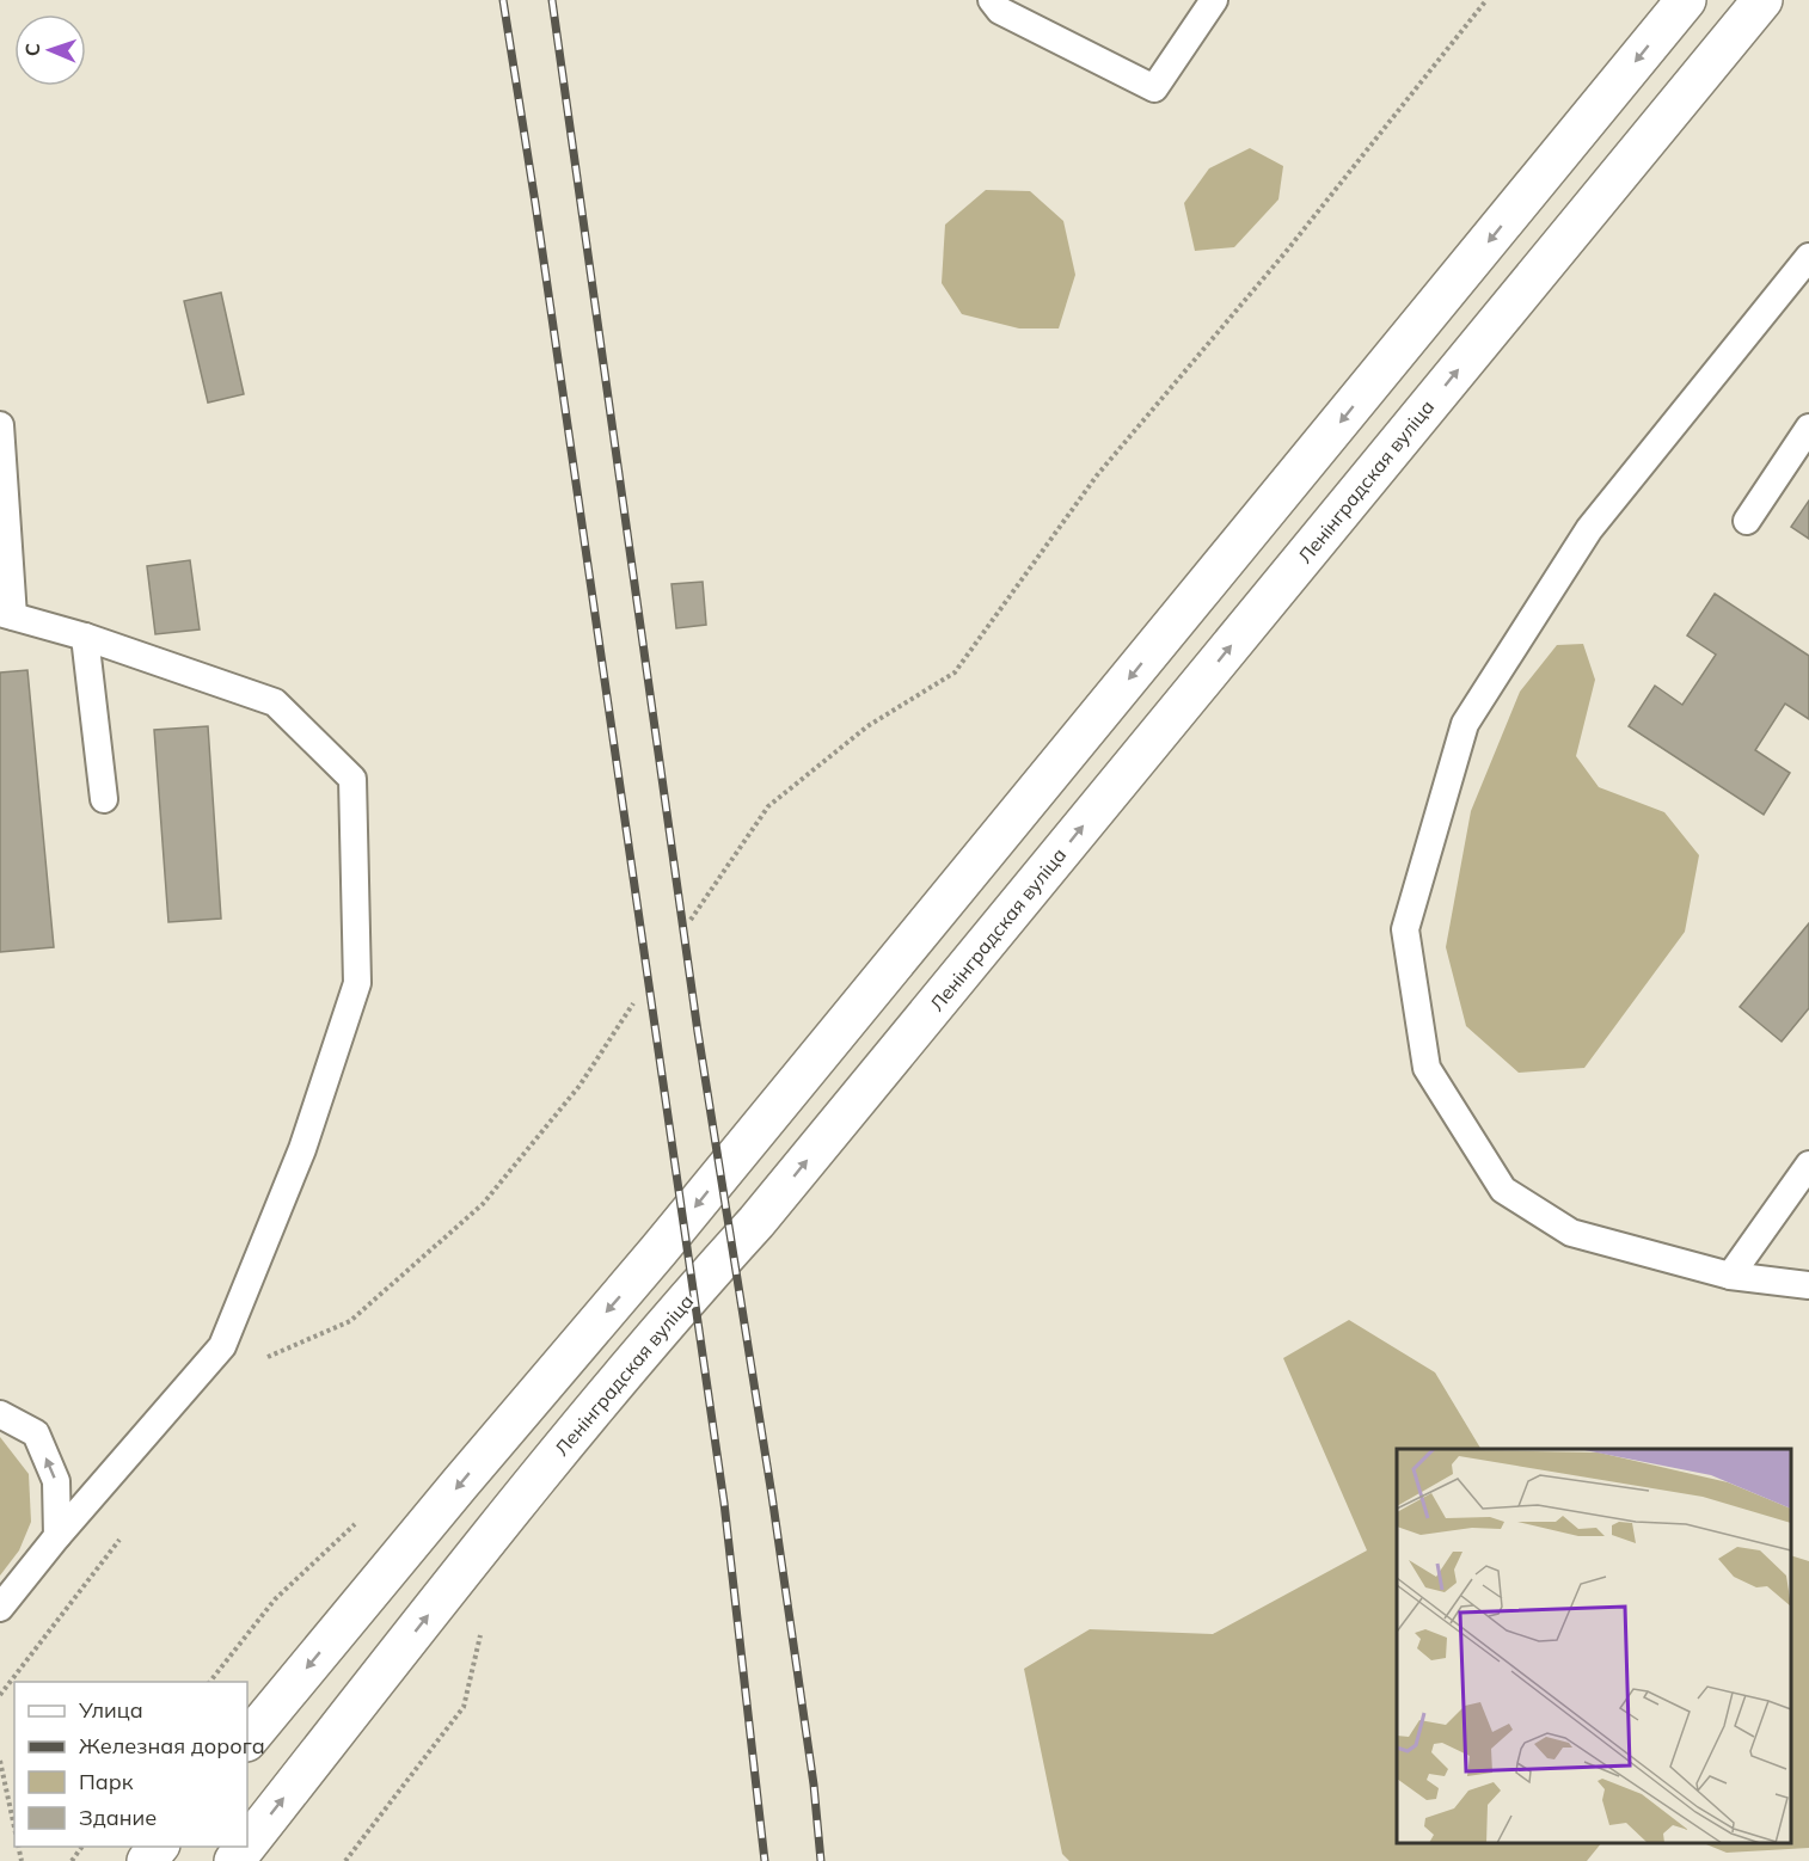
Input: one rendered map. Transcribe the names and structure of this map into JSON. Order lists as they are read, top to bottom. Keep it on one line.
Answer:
{"streets":{"main road":["Ленінградская вуліца"]},"legend":["Улица","Железная дорога","Парк","Здание"],"north":"left"}
